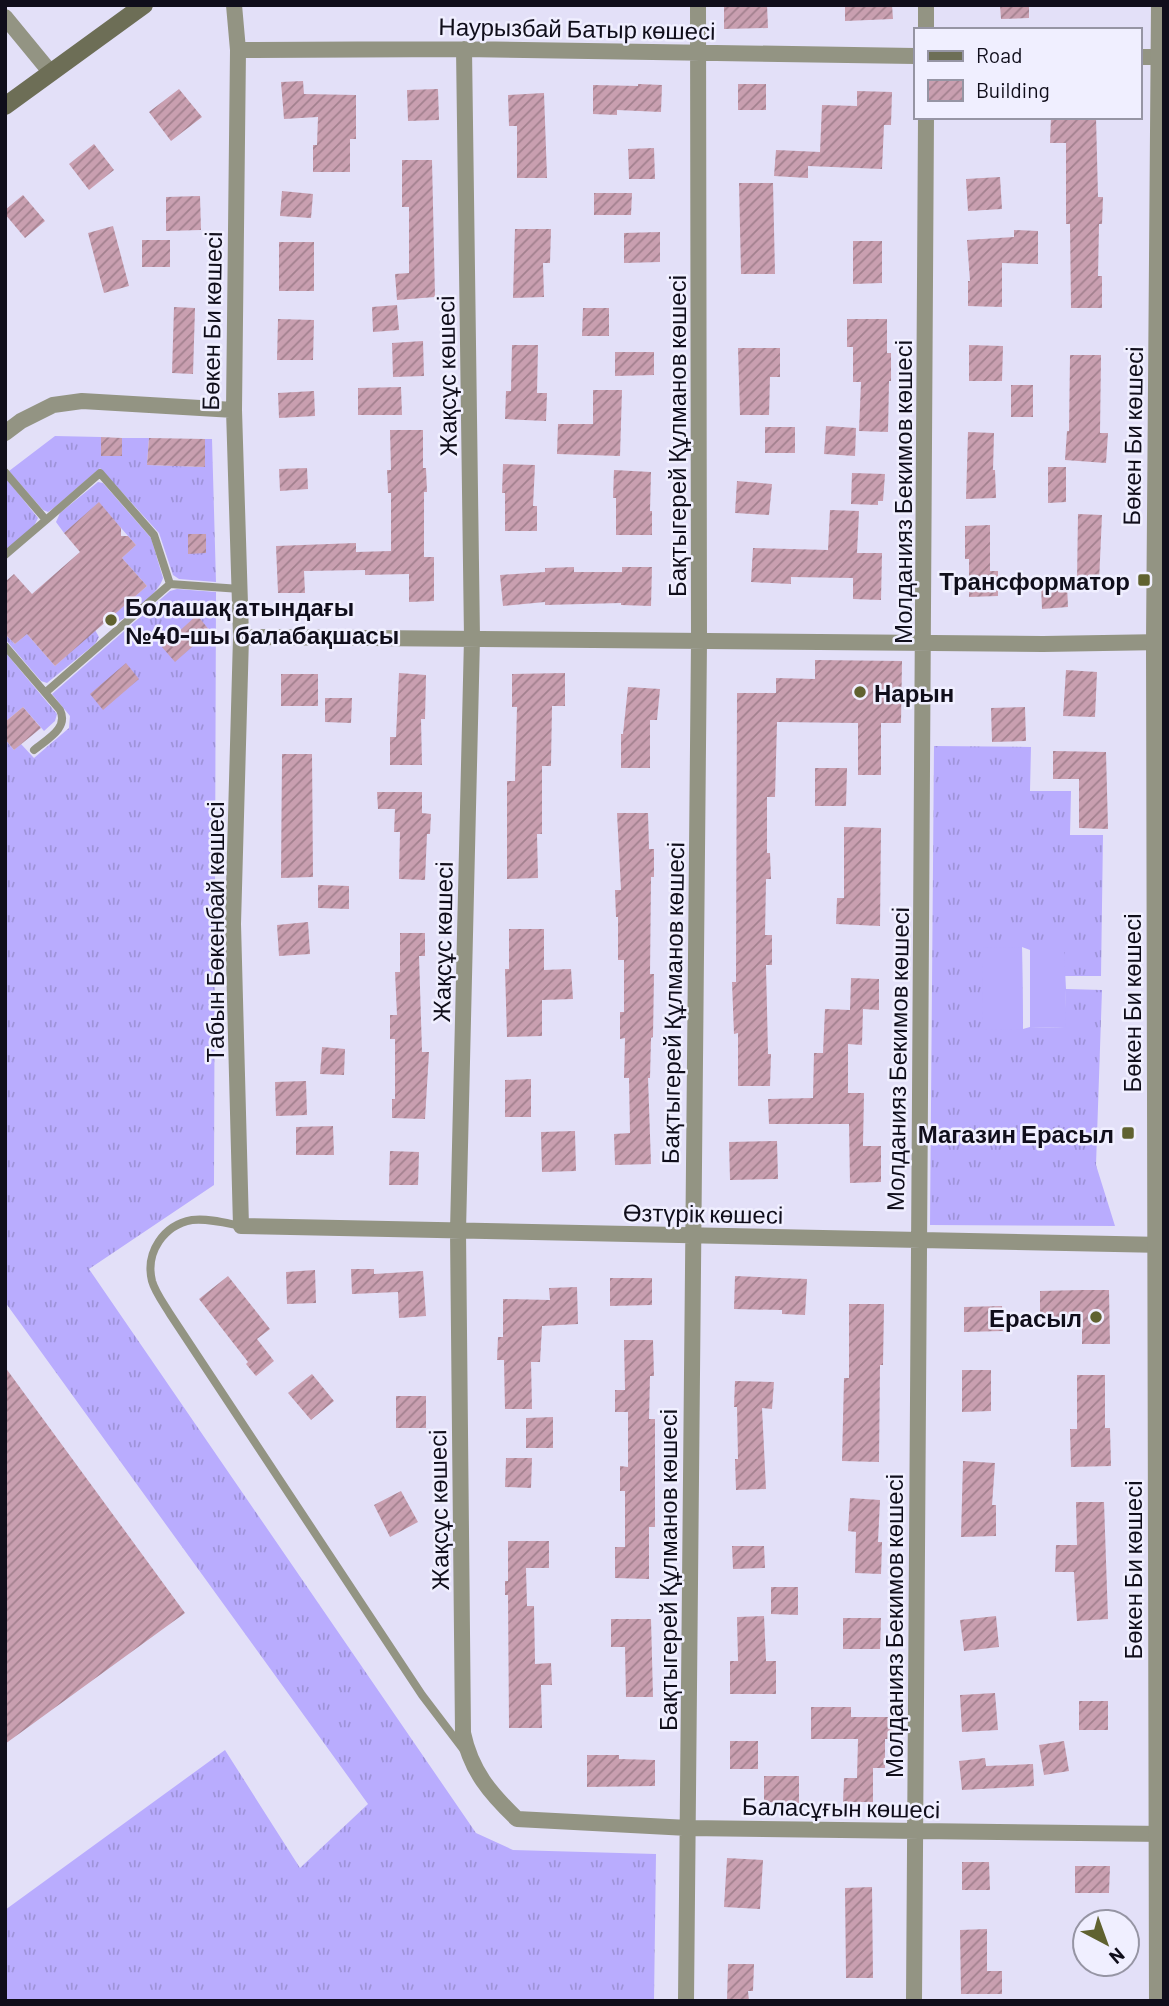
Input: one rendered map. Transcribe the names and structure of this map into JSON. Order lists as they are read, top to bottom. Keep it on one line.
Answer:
{"streets":{"street":["Наурызбай Батыр көшесі","Бөкен Би көшесі","Жақсұс көшесі","Бақтыгерей Құлманов көшесі","Молданияз Бекимов көшесі","Табын Бөкенбай көшесі","Өзтүрік көшесі","Баласұғын көшесі"]},"crossings":[["Наурызбай Батыр көшесі","Бөкен Би көшесі"],["Наурызбай Батыр көшесі","Жақсұс көшесі"],["Наурызбай Батыр көшесі","Бақтыгерей Құлманов көшесі"],["Бөкен Би көшесі","Табын Бөкенбай көшесі"],["Бөкен Би көшесі","Өзтүрік көшесі"],["Бөкен Би көшесі","Баласұғын көшесі"],["Жақсұс көшесі","Өзтүрік көшесі"],["Жақсұс көшесі","Баласұғын көшесі"],["Бақтыгерей Құлманов көшесі","Өзтүрік көшесі"],["Бақтыгерей Құлманов көшесі","Баласұғын көшесі"],["Молданияз Бекимов көшесі","Өзтүрік көшесі"],["Молданияз Бекимов көшесі","Баласұғын көшесі"],["Табын Бөкенбай көшесі","Өзтүрік көшесі"]],"places":{"transit":["Трансформатор","Магазин Ерасыл"],"other":["Болашақ атындағы №40-шы балабақшасы","Нарын","Ерасыл"]},"legend":["Road","Building"],"north":"bottom right"}
